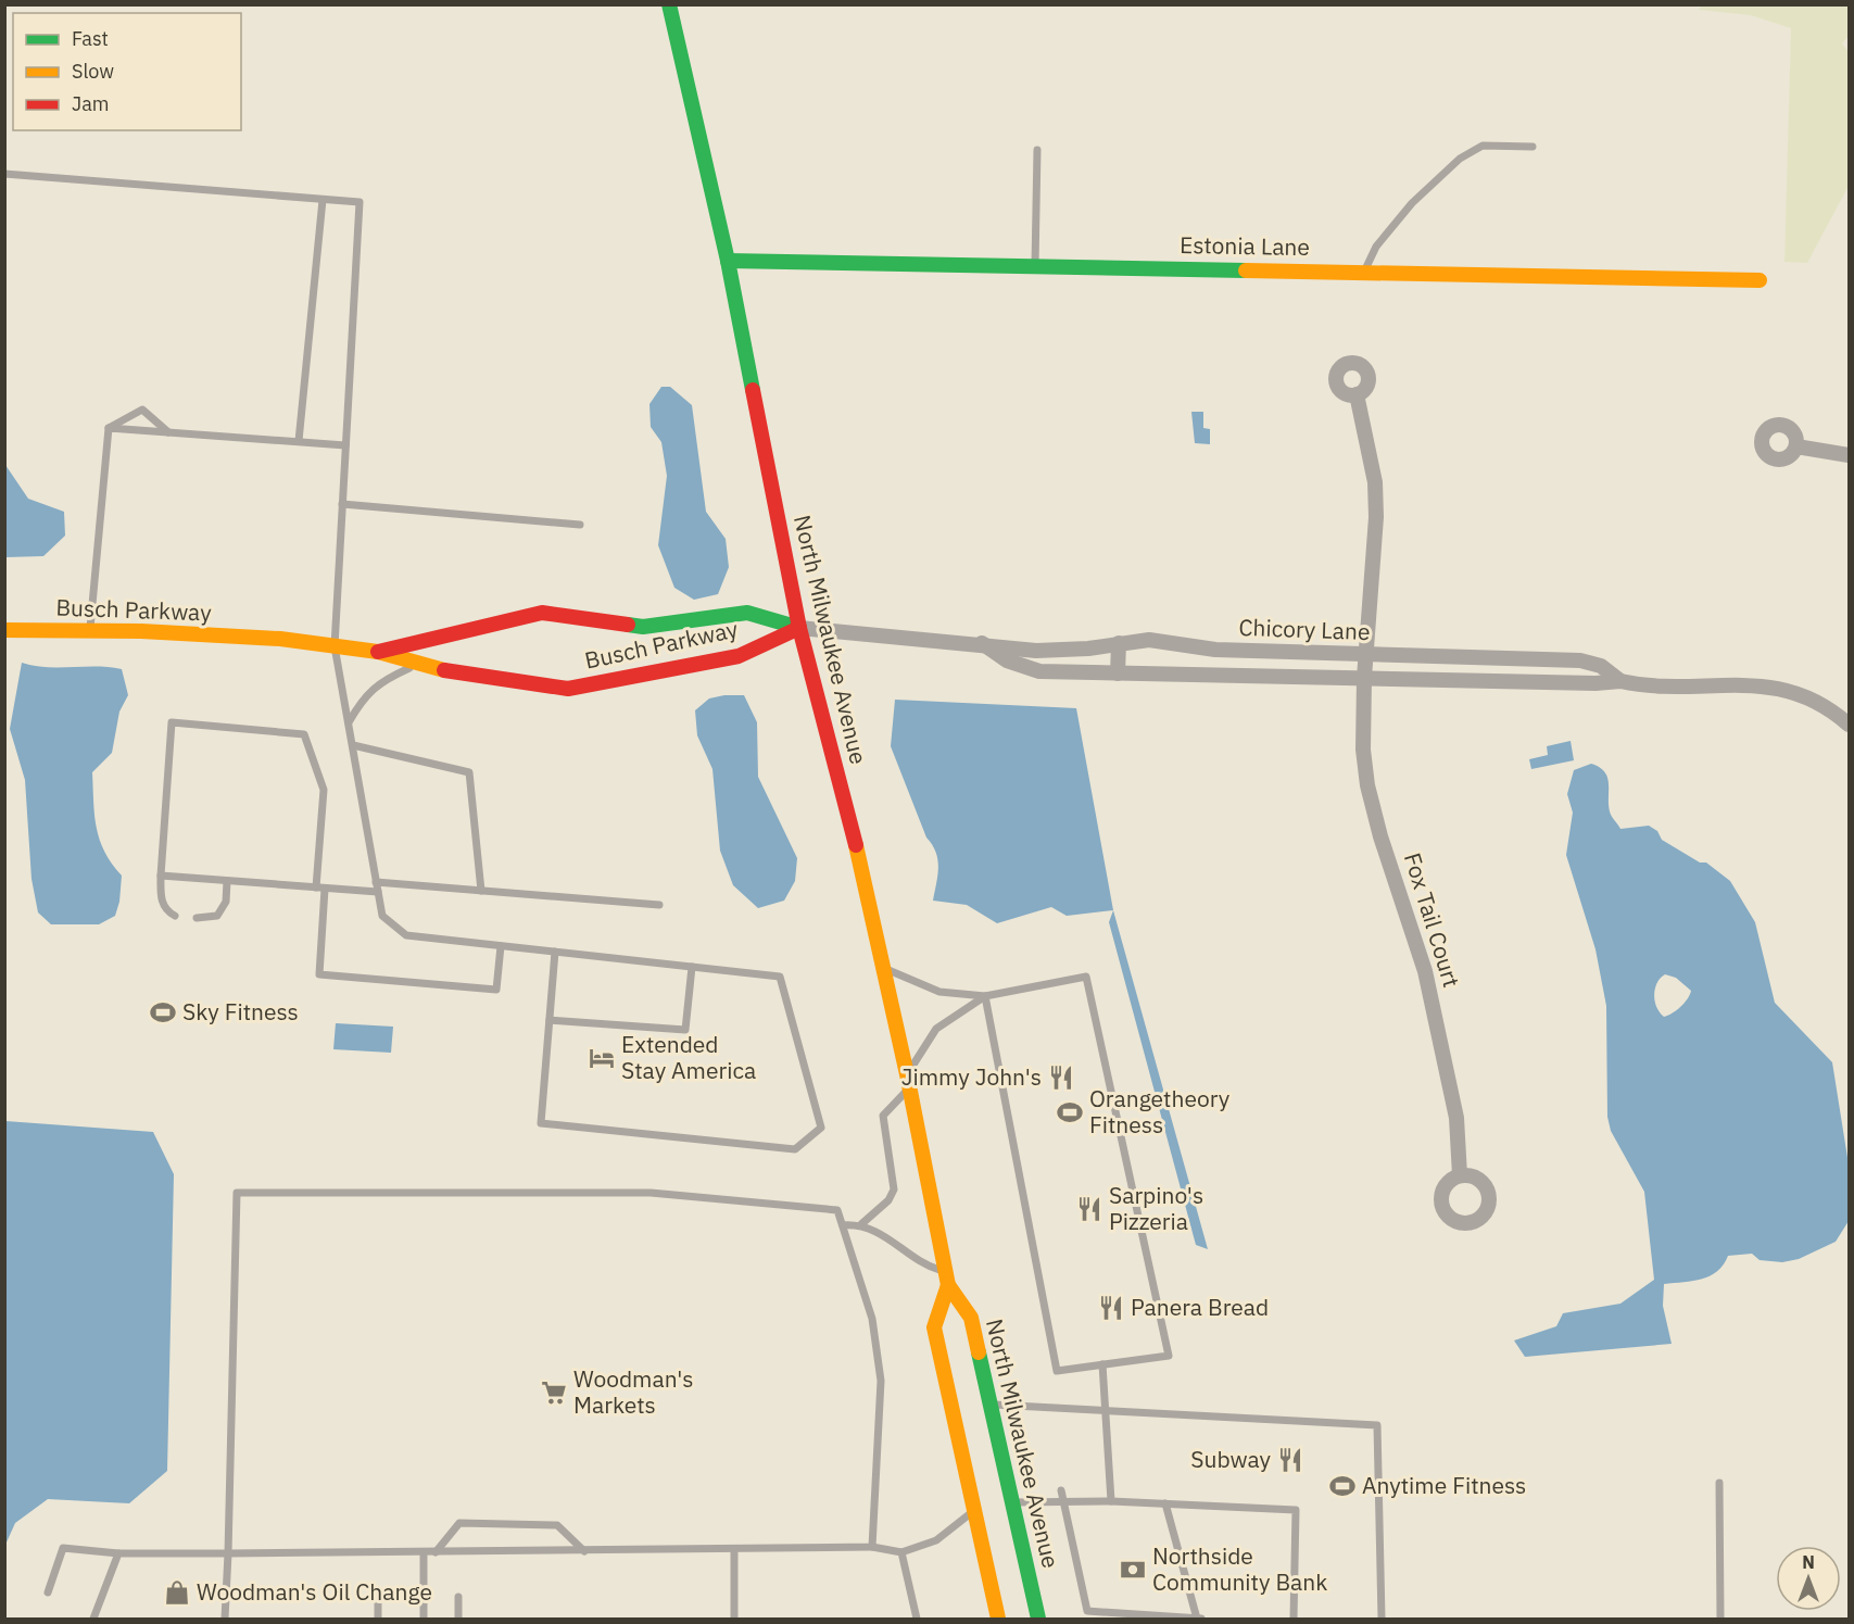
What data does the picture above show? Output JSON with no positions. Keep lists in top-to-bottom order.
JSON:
{
  "streets": {
    "street": [
      "Estonia Lane",
      "Busch Parkway",
      "Chicory Lane",
      "North Milwaukee Avenue",
      "Fox Tail Court"
    ]
  },
  "crossings": [
    ["Estonia Lane", "North Milwaukee Avenue"],
    ["Busch Parkway", "Chicory Lane"],
    ["Busch Parkway", "North Milwaukee Avenue"],
    ["Chicory Lane", "North Milwaukee Avenue"],
    ["Chicory Lane", "Fox Tail Court"]
  ],
  "places": {
    "sports": ["Sky Fitness", "Orangetheory Fitness", "Anytime Fitness"],
    "hotel": ["Extended Stay America"],
    "restaurant": [
      "Jimmy John's",
      "Sarpino's Pizzeria",
      "Panera Bread",
      "Subway"
    ],
    "supermarket": ["Woodman's Markets"],
    "bank": ["Northside Community Bank"],
    "shop": ["Woodman's Oil Change"]
  },
  "legend": ["Fast", "Slow", "Jam"],
  "north": "top"
}
